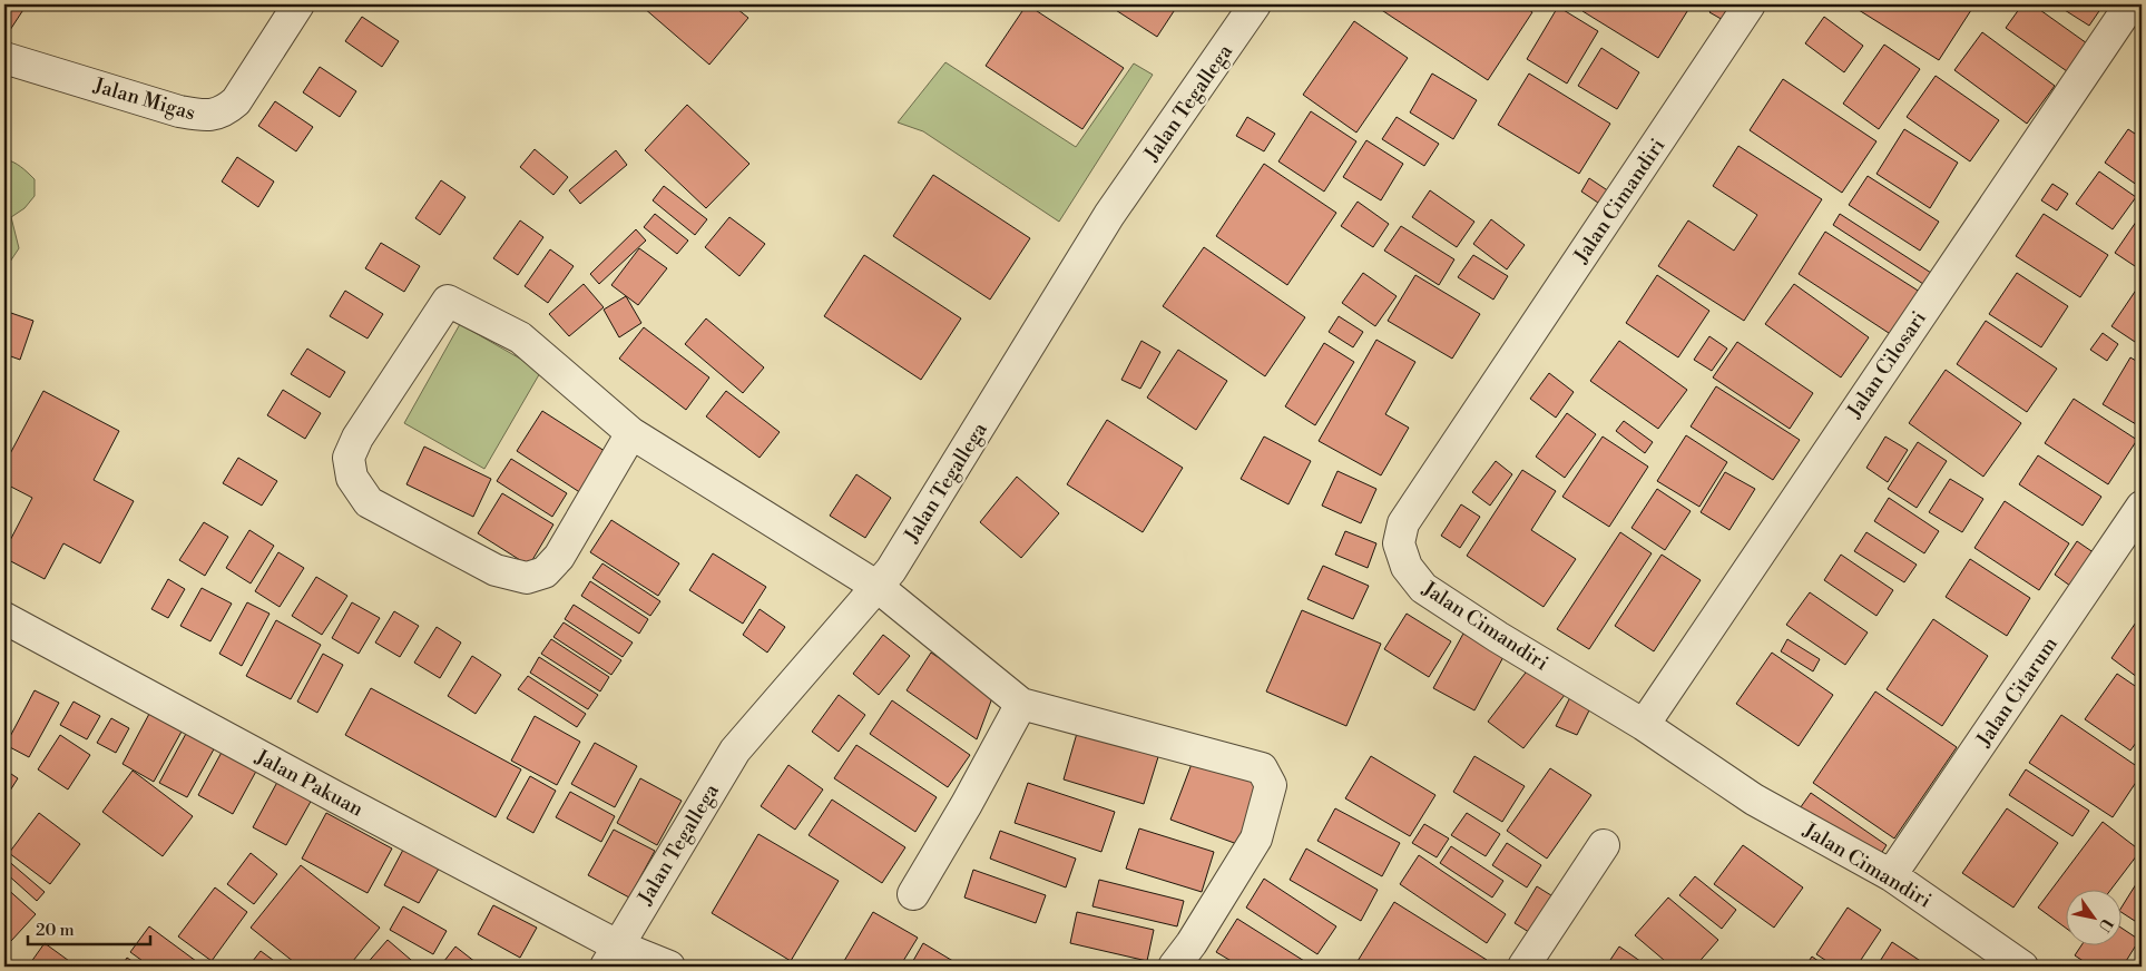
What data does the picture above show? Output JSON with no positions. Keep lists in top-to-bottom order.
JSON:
{
  "streets": {
    "street": [
      "Jalan Migas",
      "Jalan Tegallega",
      "Jalan Cimandiri",
      "Jalan Cilosari",
      "Jalan Citarum",
      "Jalan Pakuan"
    ]
  },
  "crossings": [
    ["Jalan Tegallega", "Jalan Pakuan"],
    ["Jalan Cimandiri", "Jalan Cilosari"],
    ["Jalan Cimandiri", "Jalan Citarum"]
  ],
  "scale_bar": "20 m",
  "north": "bottom right"
}
